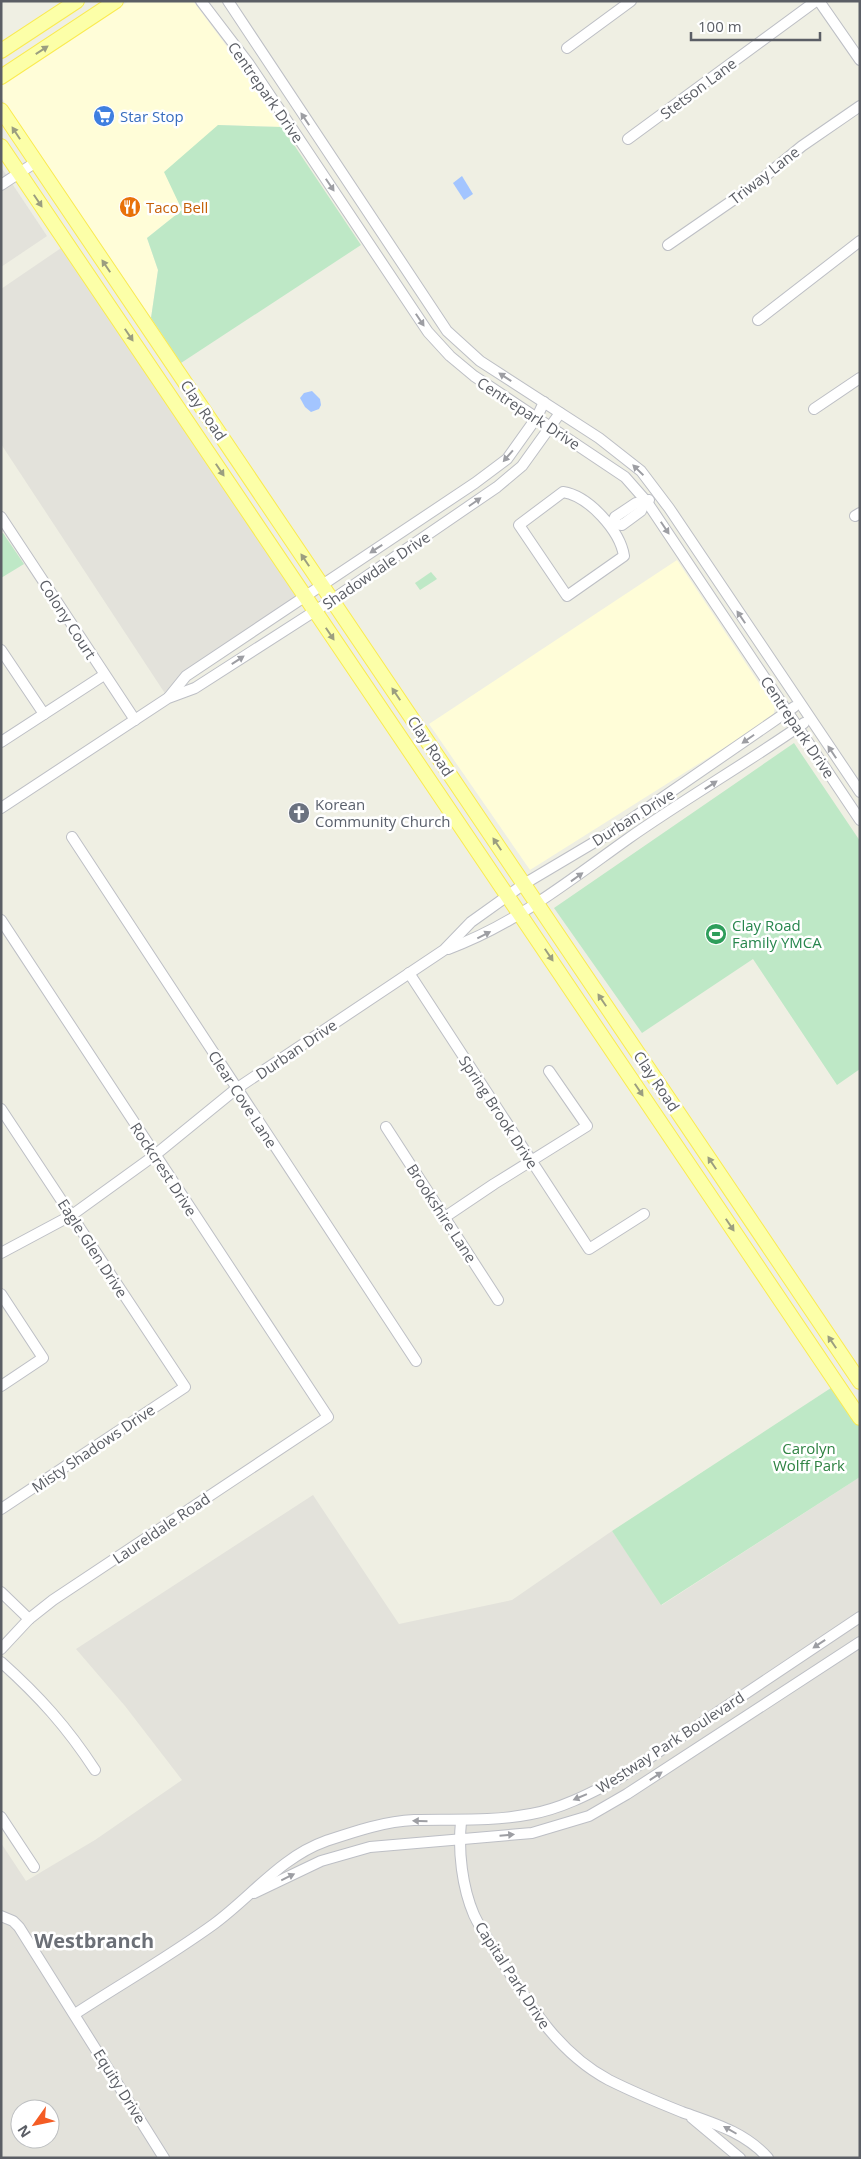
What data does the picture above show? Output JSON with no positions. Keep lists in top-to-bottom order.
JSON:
{
  "streets": {
    "main road": ["Clay Road"],
    "street": [
      "Stetson Lane",
      "Centrepark Drive",
      "Triway Lane",
      "Shadowdale Drive",
      "Colony Court",
      "Durban Drive",
      "Clear Cove Lane",
      "Spring Brook Drive",
      "Rockcrest Drive",
      "Brookshire Lane",
      "Eagle Glen Drive",
      "Misty Shadows Drive",
      "Laureldale Road",
      "Westway Park Boulevard",
      "Capital Park Drive",
      "Equity Drive"
    ]
  },
  "crossings": [
    ["Centrepark Drive", "Shadowdale Drive"],
    ["Centrepark Drive", "Durban Drive"],
    ["Clay Road", "Shadowdale Drive"],
    ["Clay Road", "Durban Drive"],
    ["Shadowdale Drive", "Colony Court"],
    ["Durban Drive", "Clear Cove Lane"],
    ["Durban Drive", "Spring Brook Drive"],
    ["Durban Drive", "Rockcrest Drive"],
    ["Durban Drive", "Eagle Glen Drive"],
    ["Rockcrest Drive", "Laureldale Road"],
    ["Eagle Glen Drive", "Misty Shadows Drive"],
    ["Westway Park Boulevard", "Capital Park Drive"],
    ["Westway Park Boulevard", "Equity Drive"]
  ],
  "districts": ["Westbranch"],
  "parks": ["Carolyn Wolff Park"],
  "places": {
    "supermarket": ["Star Stop"],
    "restaurant": ["Taco Bell"],
    "church": ["Korean Community Church"],
    "sports": ["Clay Road Family YMCA"]
  },
  "scale_bar": "100 m",
  "north": "bottom left"
}
